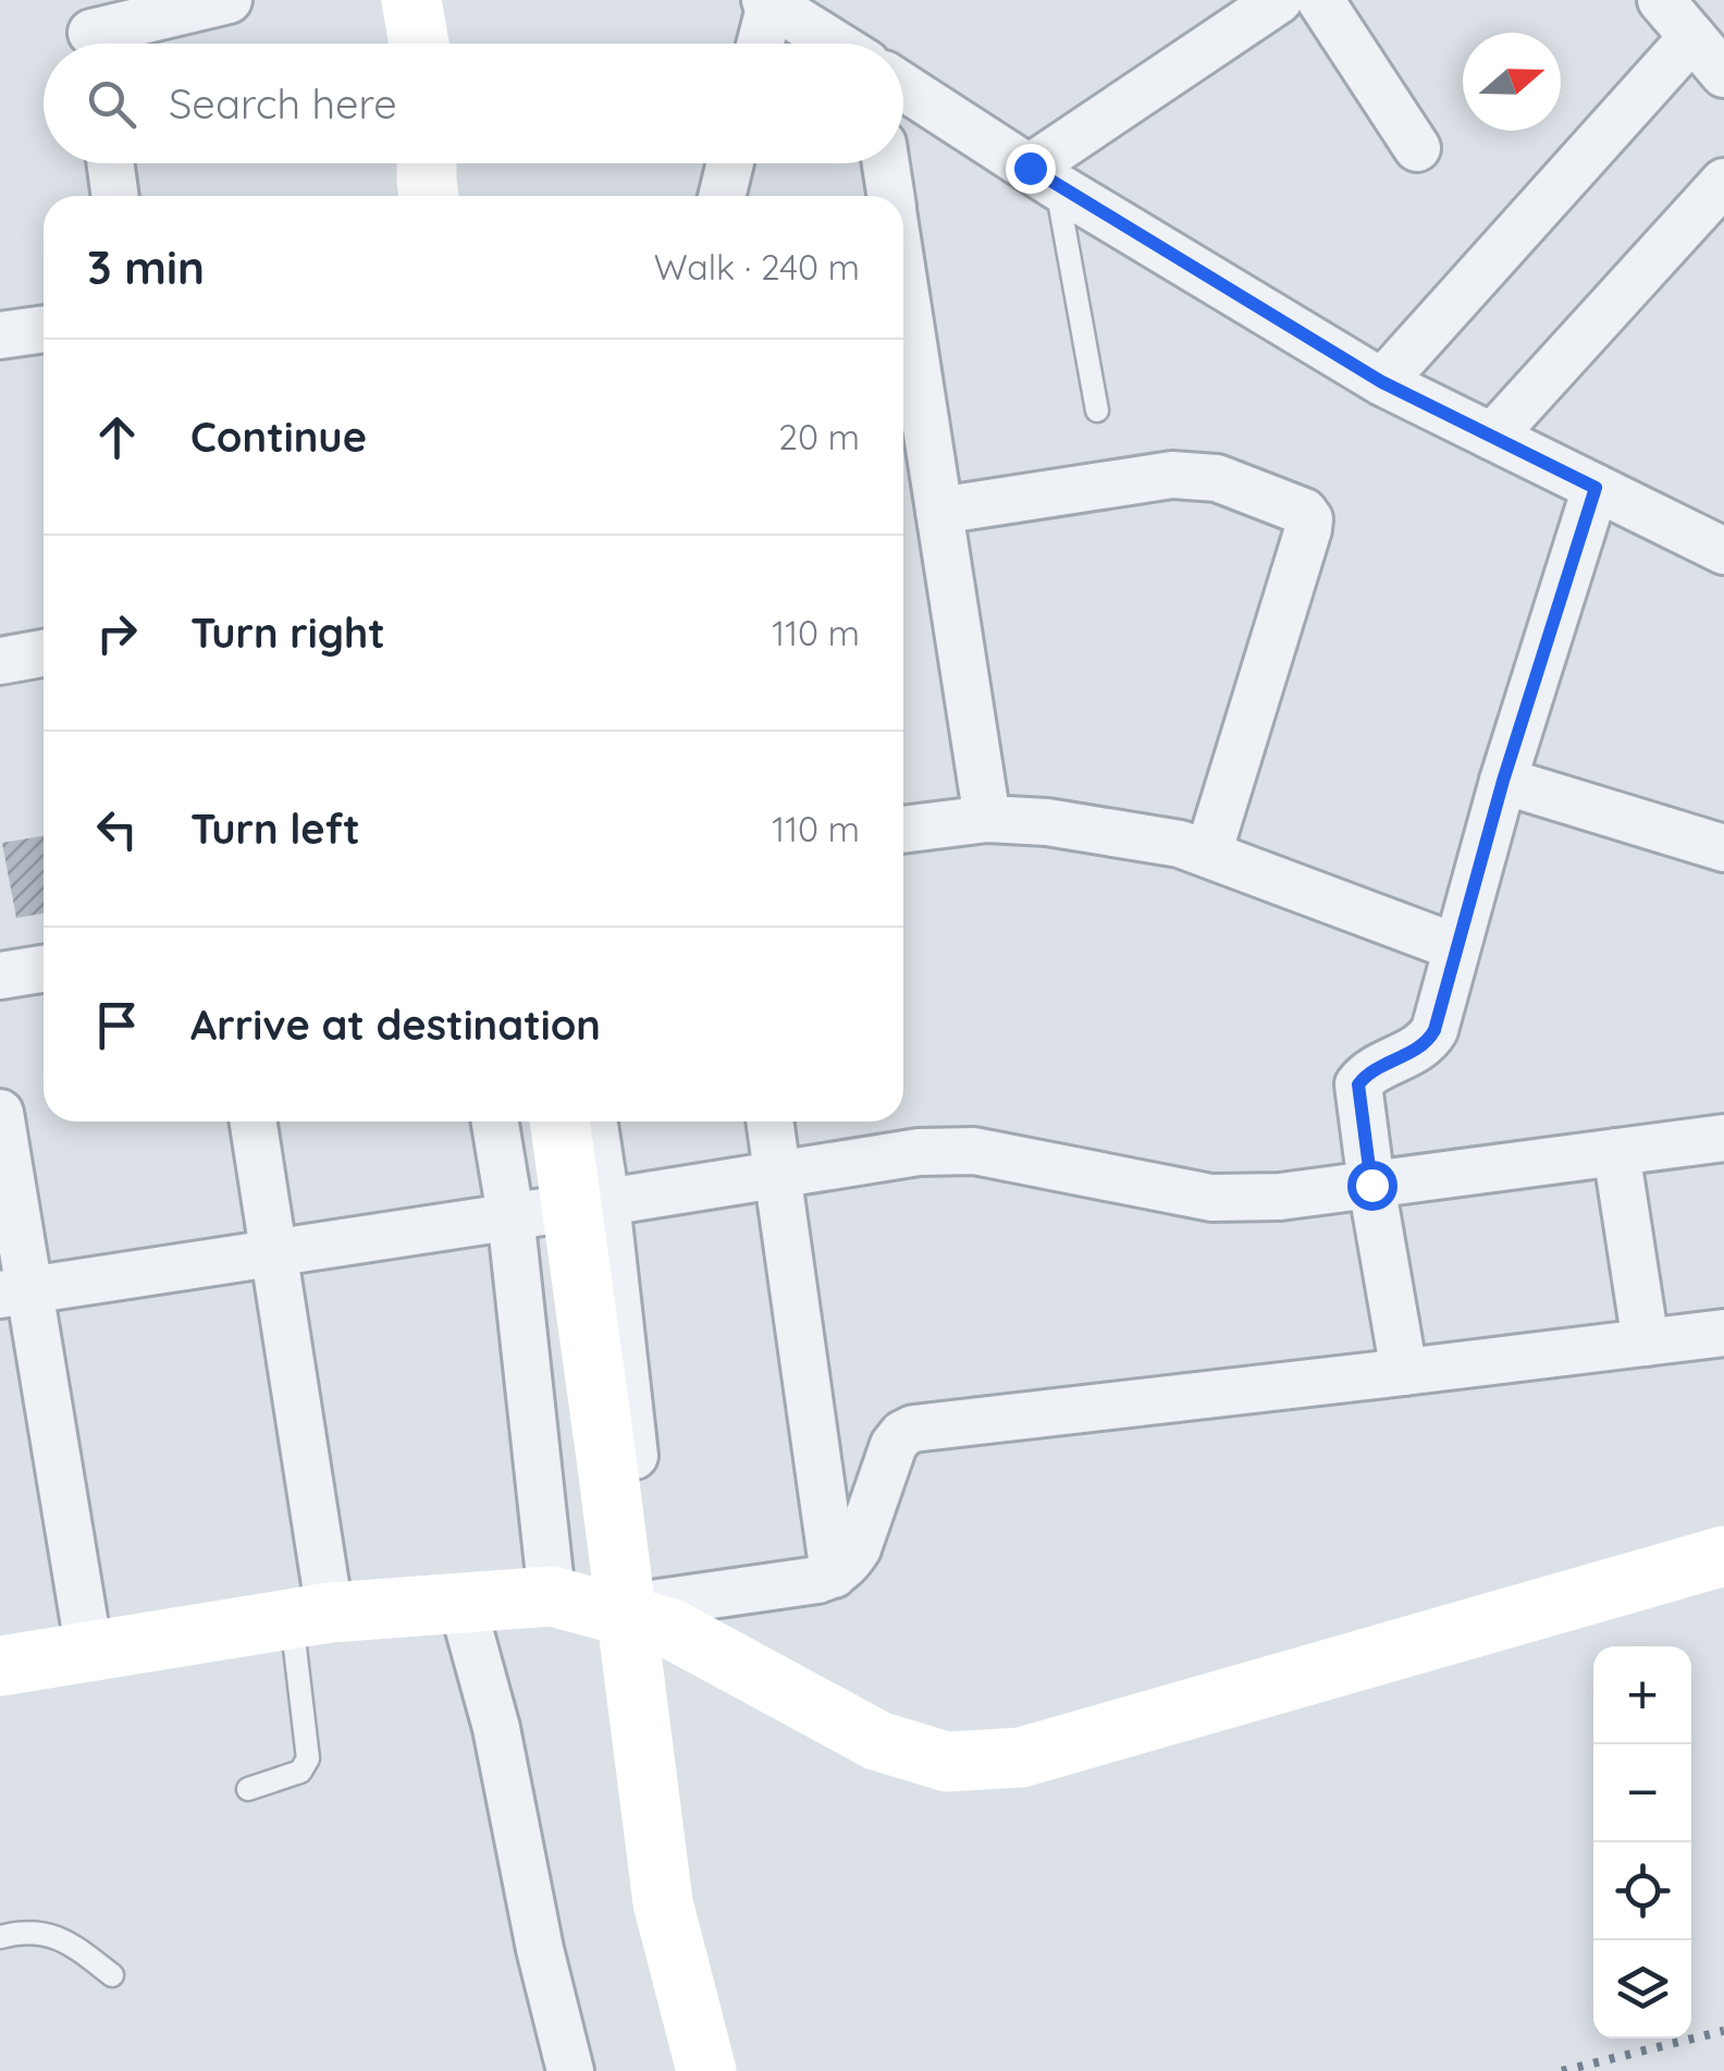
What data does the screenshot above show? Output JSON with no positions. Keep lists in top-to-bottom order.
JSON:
{
  "north": "right",
  "page": {
    "search": "Search here",
    "heading": ["3 min", "Walk · 240 m"],
    "list": [
      ["Continue", "20 m"],
      ["Turn right", "110 m"],
      ["Turn left", "110 m"],
      "Arrive at destination"
    ],
    "map_buttons": ["+", "−"]
  }
}
